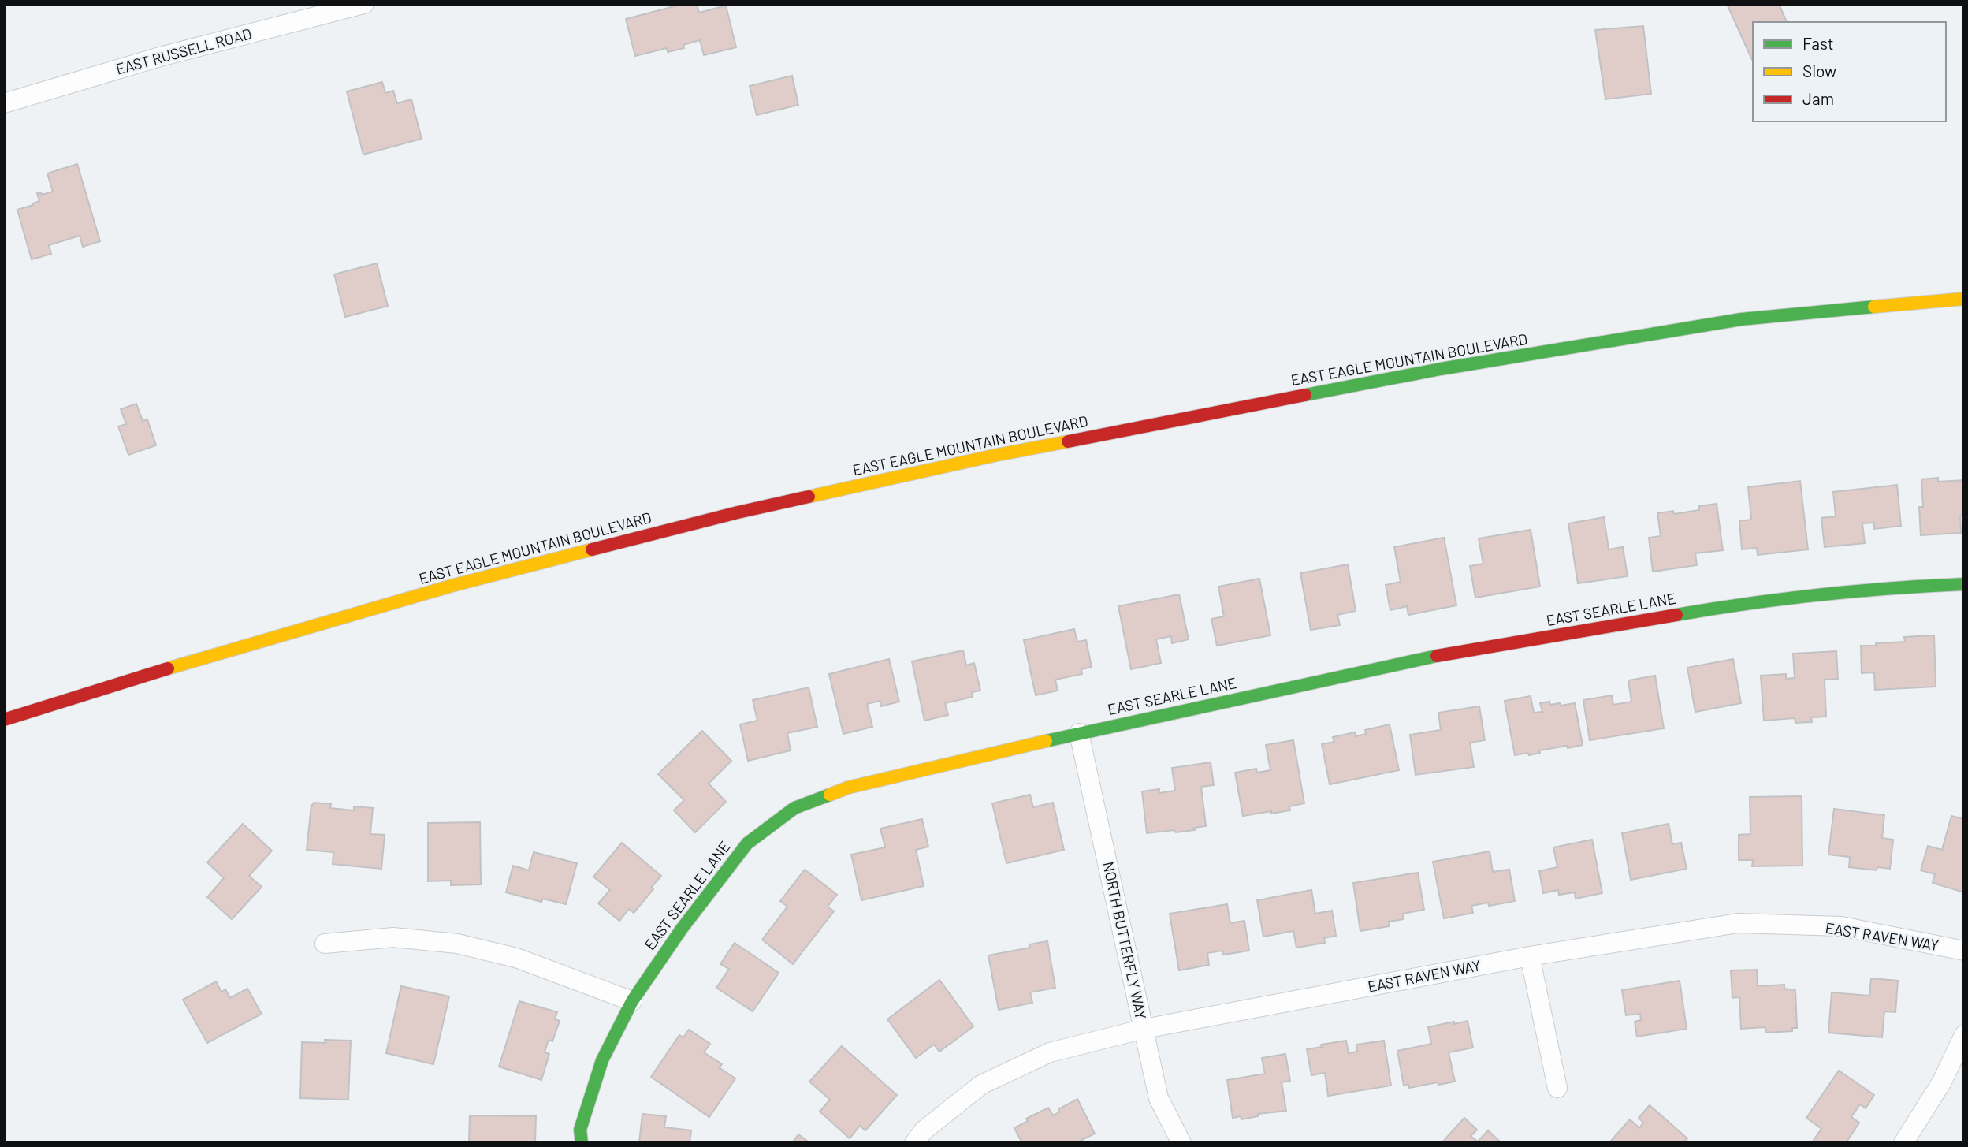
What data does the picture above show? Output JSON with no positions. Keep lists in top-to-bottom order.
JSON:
{
  "streets": {
    "main road": ["EAST EAGLE MOUNTAIN BOULEVARD", "EAST SEARLE LANE"],
    "street": ["EAST RUSSELL ROAD", "EAST RAVEN WAY", "NORTH BUTTERFLY WAY"]
  },
  "crossings": [
    ["EAST SEARLE LANE", "NORTH BUTTERFLY WAY"],
    ["EAST RAVEN WAY", "NORTH BUTTERFLY WAY"]
  ],
  "legend": ["Fast", "Slow", "Jam"]
}
